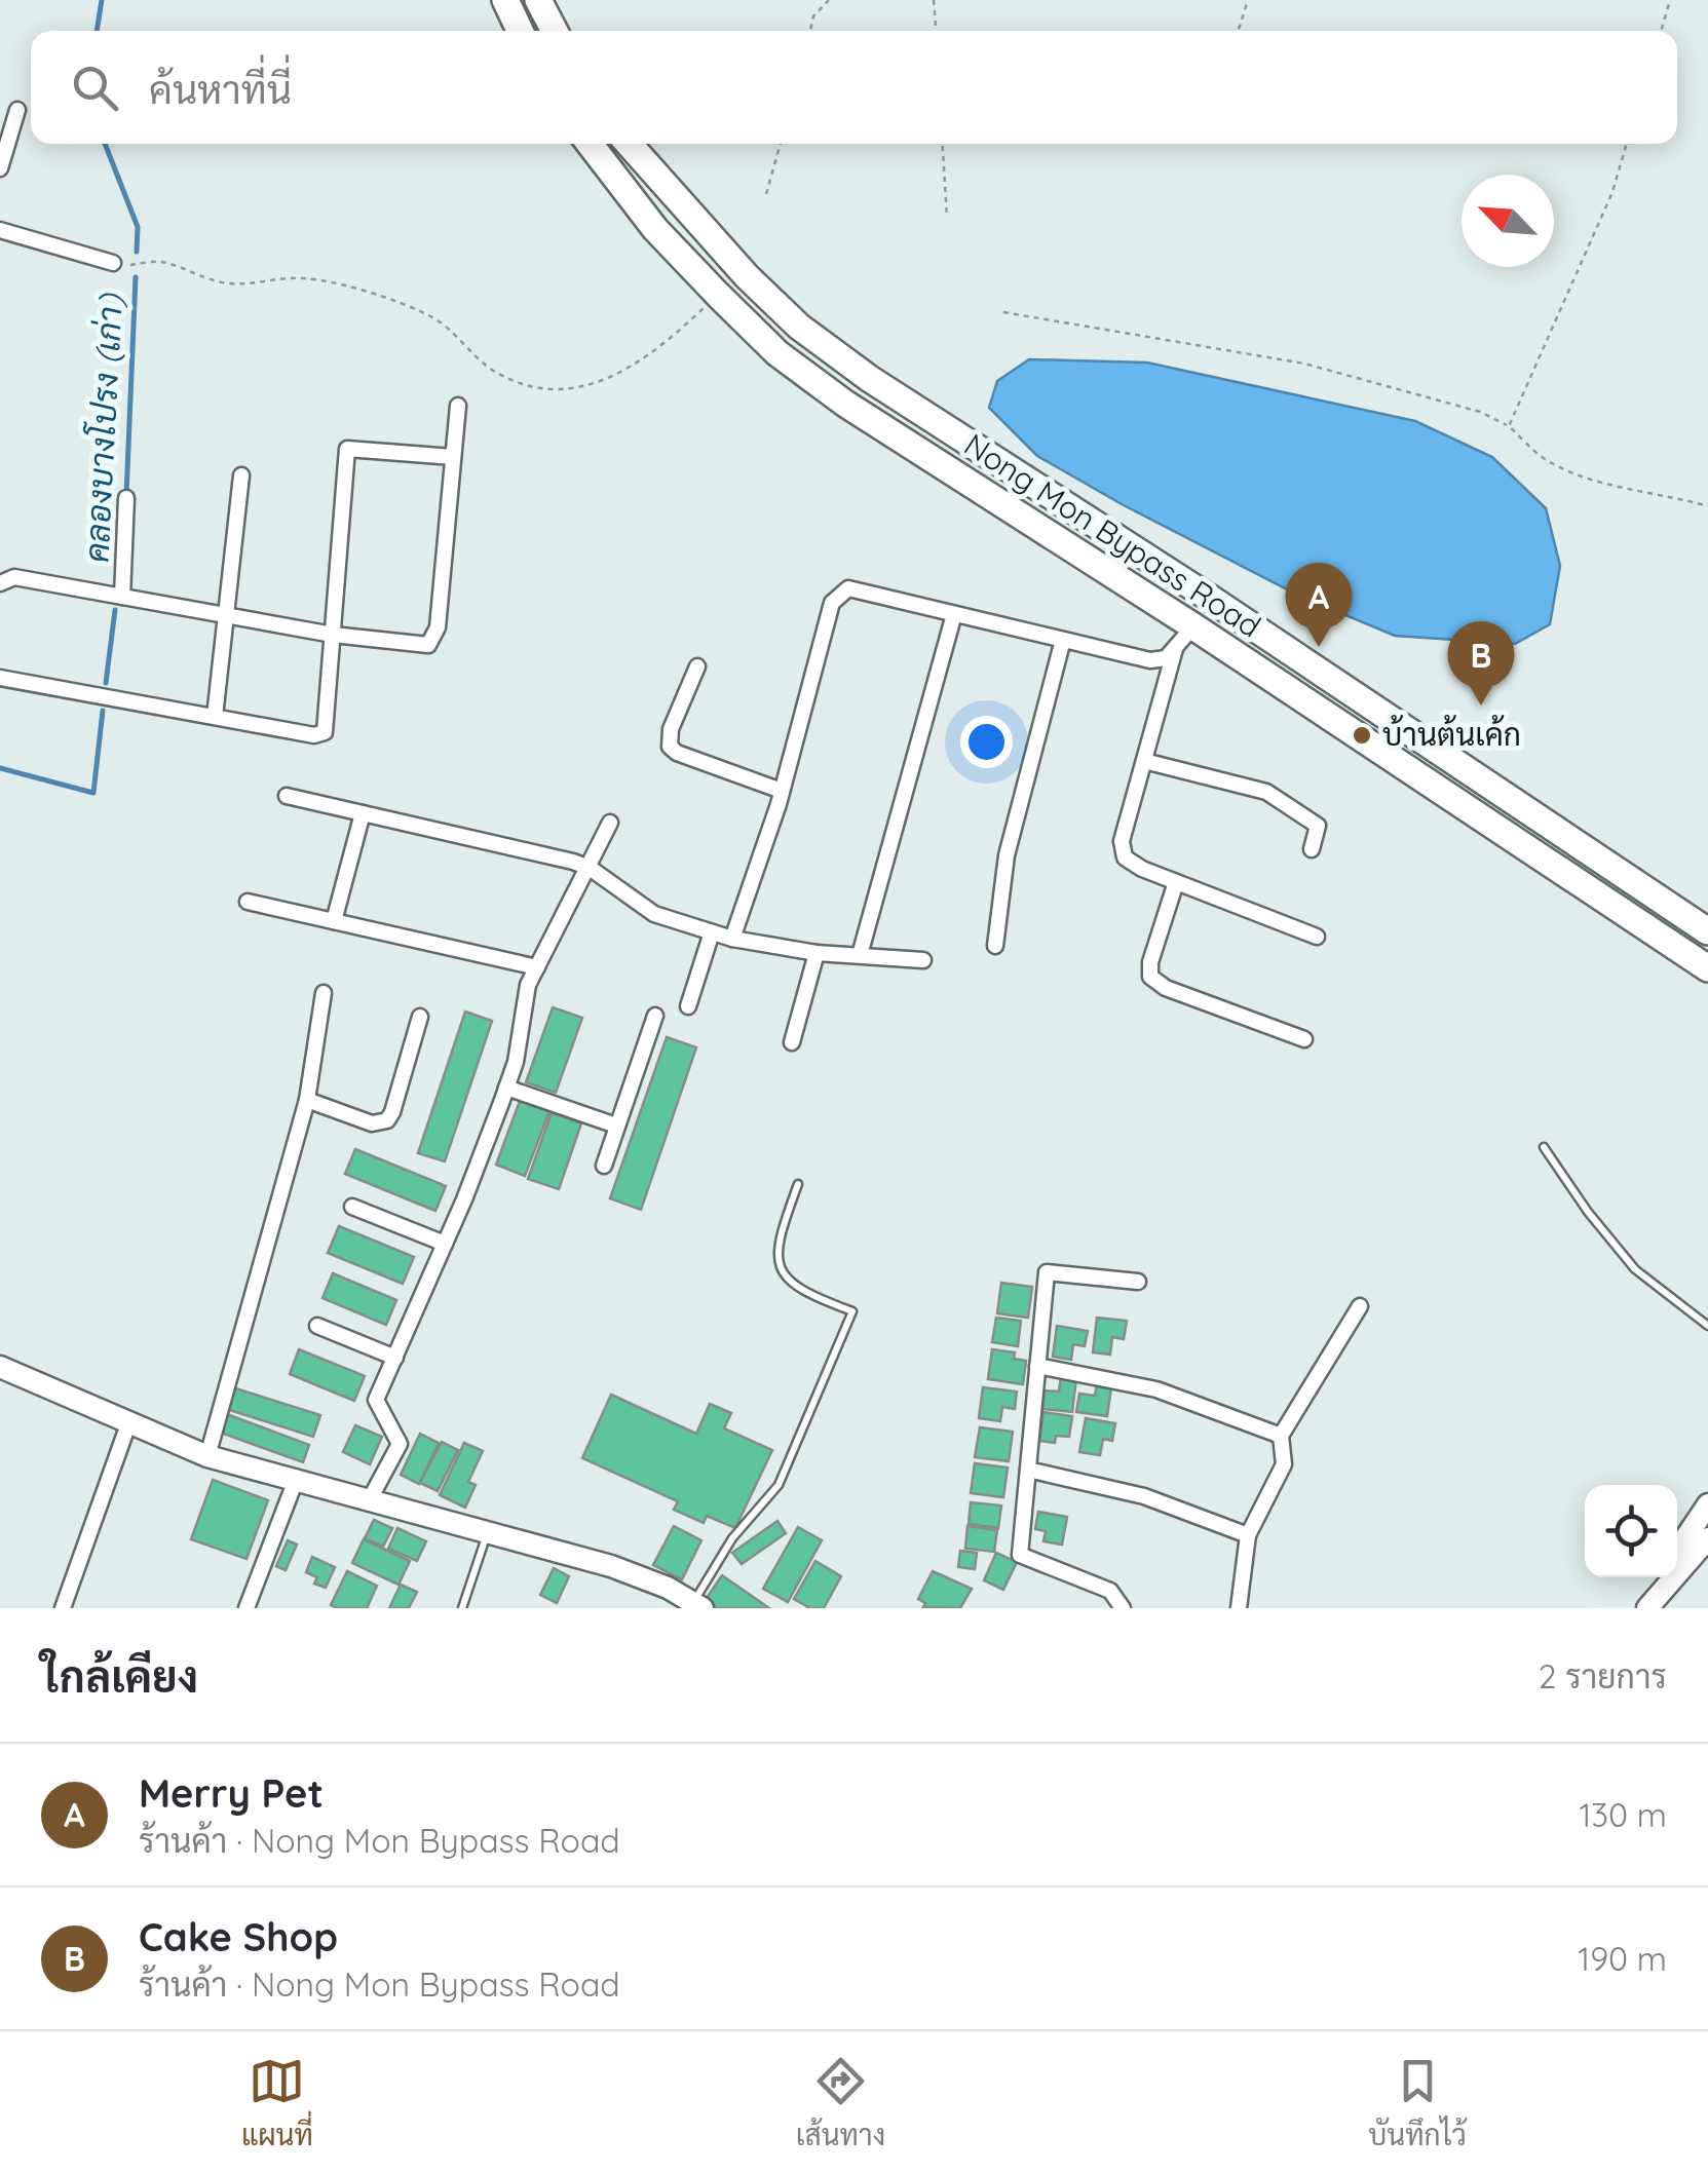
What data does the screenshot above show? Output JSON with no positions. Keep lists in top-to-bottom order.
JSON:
{
  "streets": {
    "highway": ["Nong Mon Bypass Road"]
  },
  "water": ["คลองบางโปรง (เก่า)"],
  "places": ["บ้านต้นเค้ก"],
  "north": "top left",
  "page": {
    "search": "ค้นหาที่นี่",
    "pins": ["A", "B"],
    "heading": ["ใกล้เคียง", "2 รายการ"],
    "list": [
      {
        "mark": "A",
        "name": "Merry Pet",
        "note": "ร้านค้า · Nong Mon Bypass Road",
        "value": "130 m"
      },
      {
        "mark": "B",
        "name": "Cake Shop",
        "note": "ร้านค้า · Nong Mon Bypass Road",
        "value": "190 m"
      }
    ],
    "nav": ["แผนที่", "เส้นทาง", "บันทึกไว้"]
  }
}
